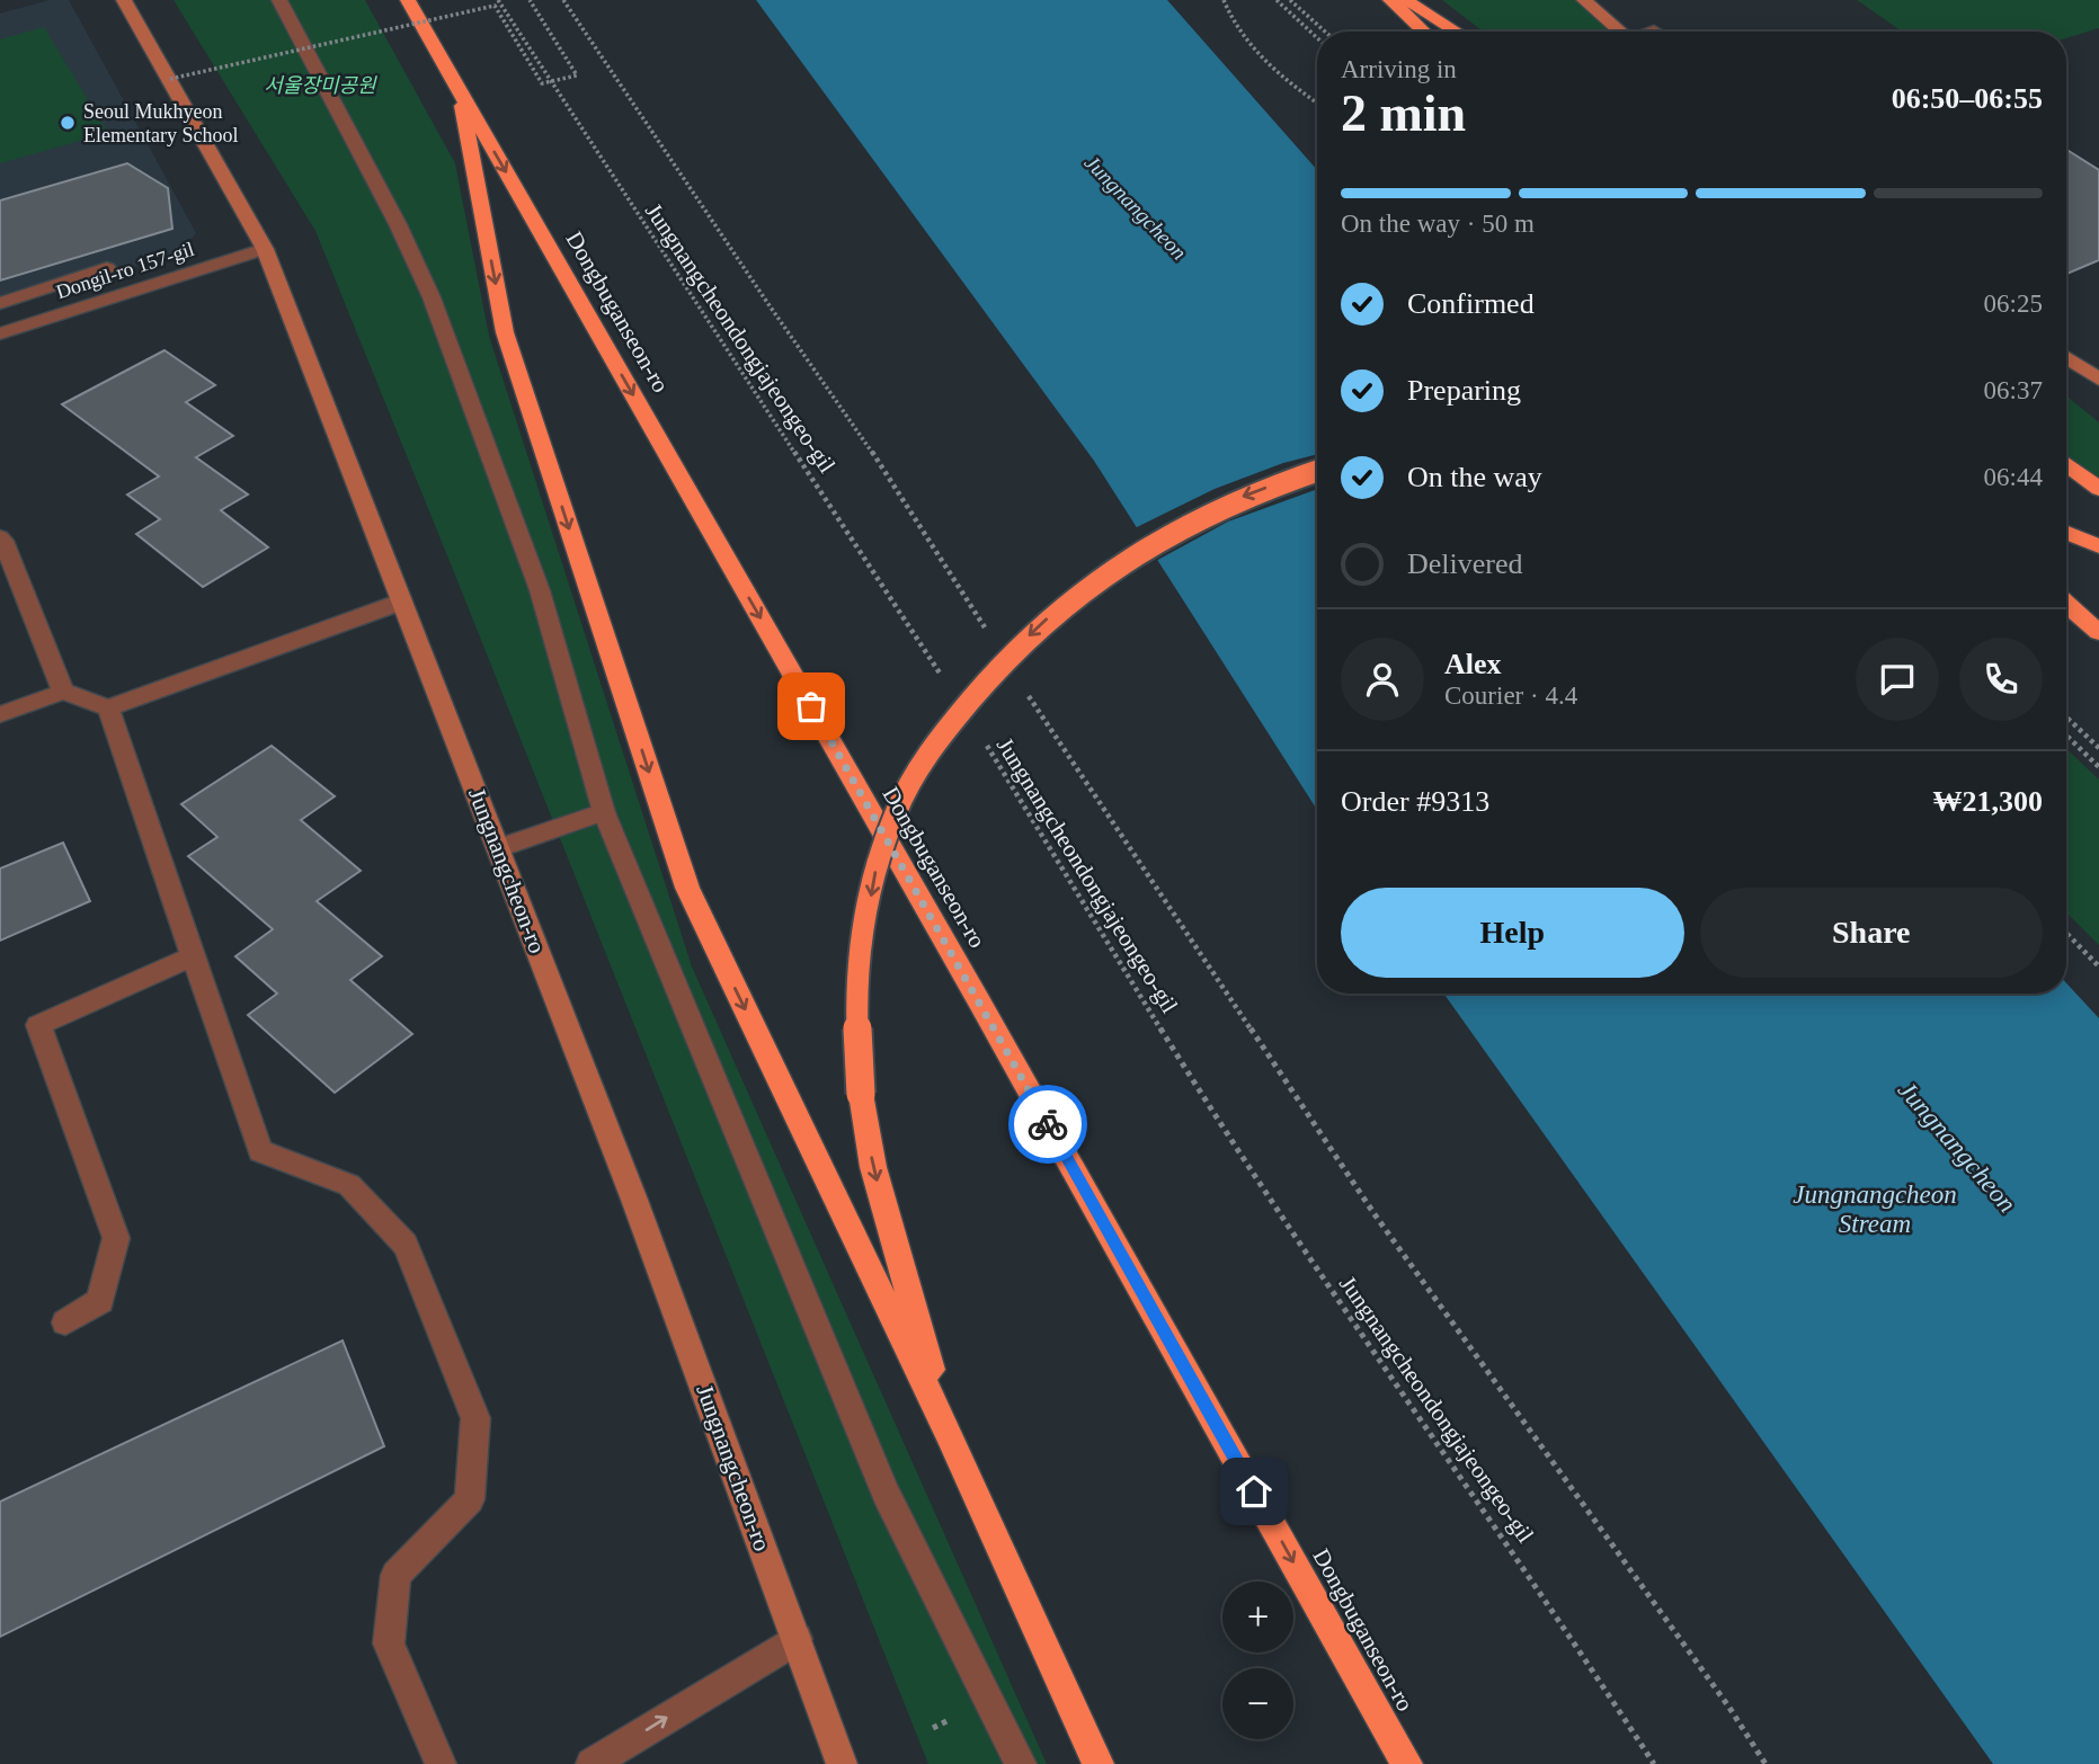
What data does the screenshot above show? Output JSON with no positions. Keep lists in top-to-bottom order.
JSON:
{
  "streets": {
    "highway": ["Dongbuganseon-ro"],
    "main road": ["Jungnangcheon-ro"],
    "street": ["Dongil-ro 157-gil"],
    "path": ["Jungnangcheondongjajeongeo-gil"]
  },
  "crossings": [
    ["Dongil-ro 157-gil", "Jungnangcheon-ro"]
  ],
  "water": ["Jungnangcheon", "Jungnangcheon Stream"],
  "parks": ["서울장미공원"],
  "places": ["Seoul Mukhyeon Elementary School"],
  "page": {
    "heading": ["2 min", "Arriving in", "06:50–06:55"],
    "panel": [
      "Alex",
      "Courier · 4.4",
      "Order #9313",
      "₩21,300"
    ],
    "bar": "On the way · 50 m",
    "list": [
      ["Confirmed", "06:25"],
      ["Preparing", "06:37"],
      ["On the way", "06:44"],
      "Delivered"
    ],
    "buttons": ["Help", "Share"],
    "map_buttons": ["+", "−"]
  }
}
